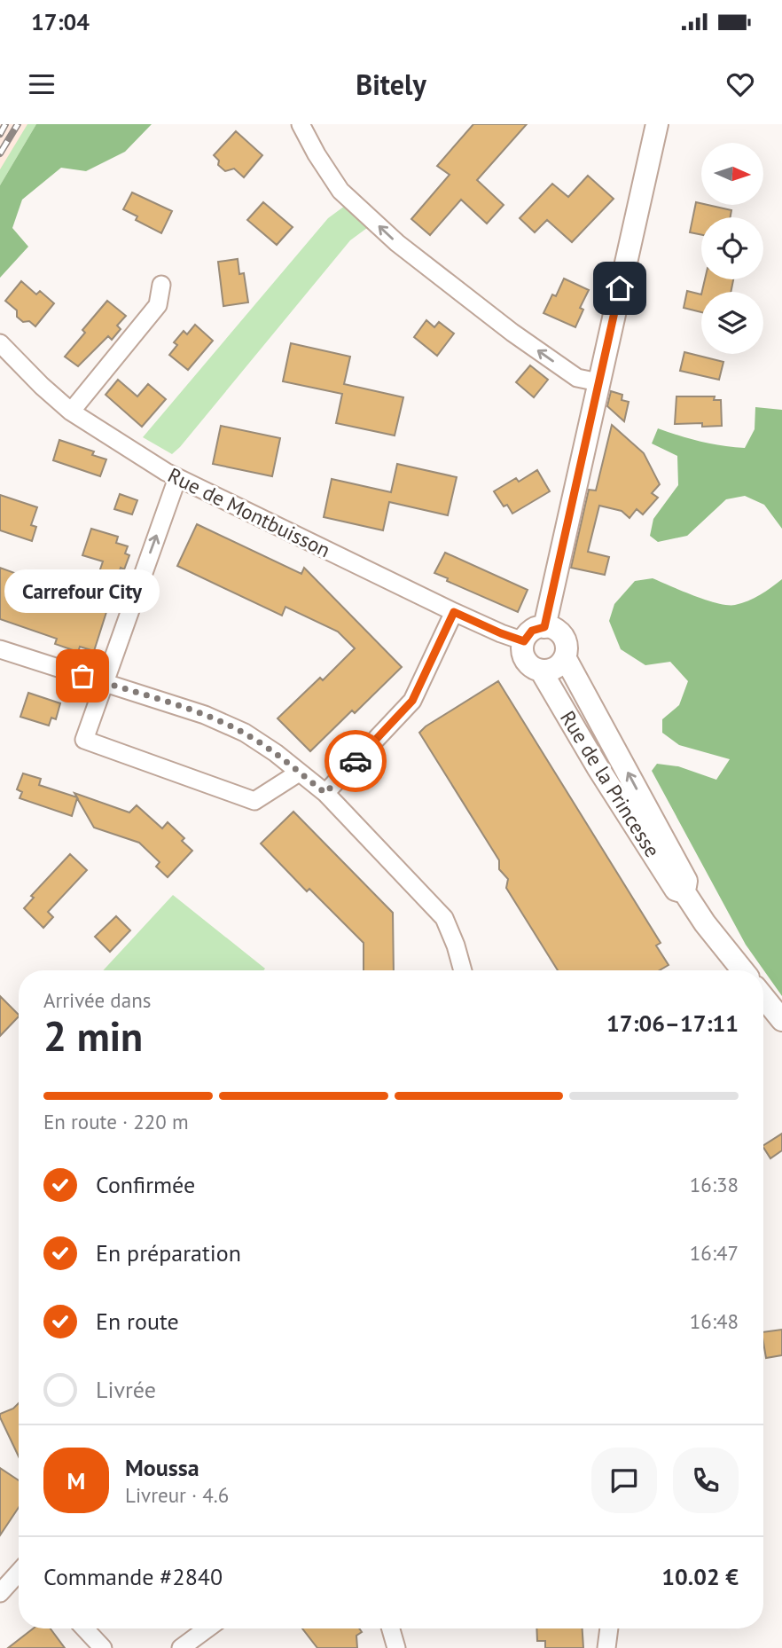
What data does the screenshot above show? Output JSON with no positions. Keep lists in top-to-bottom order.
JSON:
{
  "streets": {
    "street": ["Rue de Montbuisson", "Rue de la Princesse"]
  },
  "crossings": [
    ["Rue de Montbuisson", "Rue de la Princesse"]
  ],
  "places": ["Carrefour City"],
  "north": "right",
  "page": {
    "status": "17:04",
    "header": "Bitely",
    "bubble": "Carrefour City",
    "heading": ["2 min", "Arrivée dans", "17:06–17:11"],
    "panel": [
      "Moussa",
      "Livreur · 4.6",
      "Commande #2840",
      "10.02 €"
    ],
    "bar": "En route · 220 m",
    "list": [
      ["Confirmée", "16:38"],
      ["En préparation", "16:47"],
      ["En route", "16:48"],
      "Livrée"
    ],
    "round": "M"
  }
}
